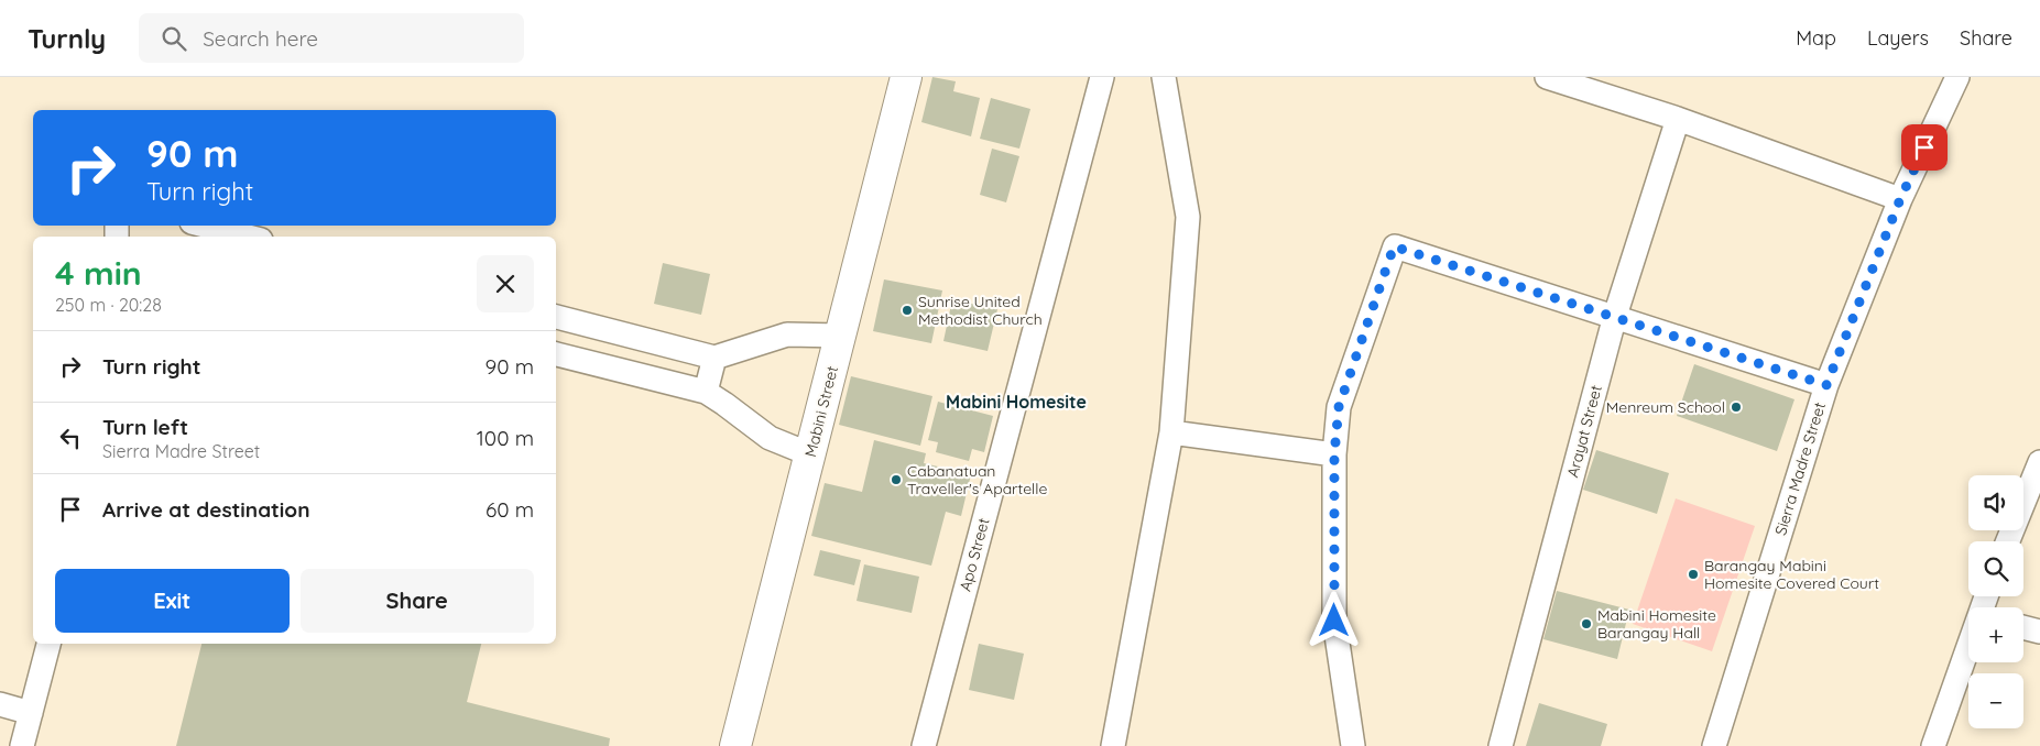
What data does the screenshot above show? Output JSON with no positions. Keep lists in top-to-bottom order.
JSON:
{
  "streets": {
    "main road": ["Mabini Street"],
    "street": ["Arayat Street", "Sierra Madre Street", "Apo Street"]
  },
  "districts": ["Mabini Homesite"],
  "places": [
    "Sunrise United Methodist Church",
    "Menreum School",
    "Cabanatuan Traveller's Apartelle",
    "Barangay Mabini Homesite Covered Court",
    "Mabini Homesite Barangay Hall"
  ],
  "page": {
    "header": "Turnly",
    "search": "Search here",
    "nav": ["Map", "Layers", "Share"],
    "turn": ["90 m", "Turn right"],
    "heading": ["4 min", "250 m · 20:28"],
    "list": [
      {
        "name": "Turn right",
        "value": "90 m"
      },
      {
        "name": "Turn left",
        "note": "Sierra Madre Street",
        "value": "100 m"
      },
      {
        "name": "Arrive at destination",
        "value": "60 m"
      }
    ],
    "map_buttons": ["+", "−"],
    "buttons": ["Exit", "Share"]
  }
}
